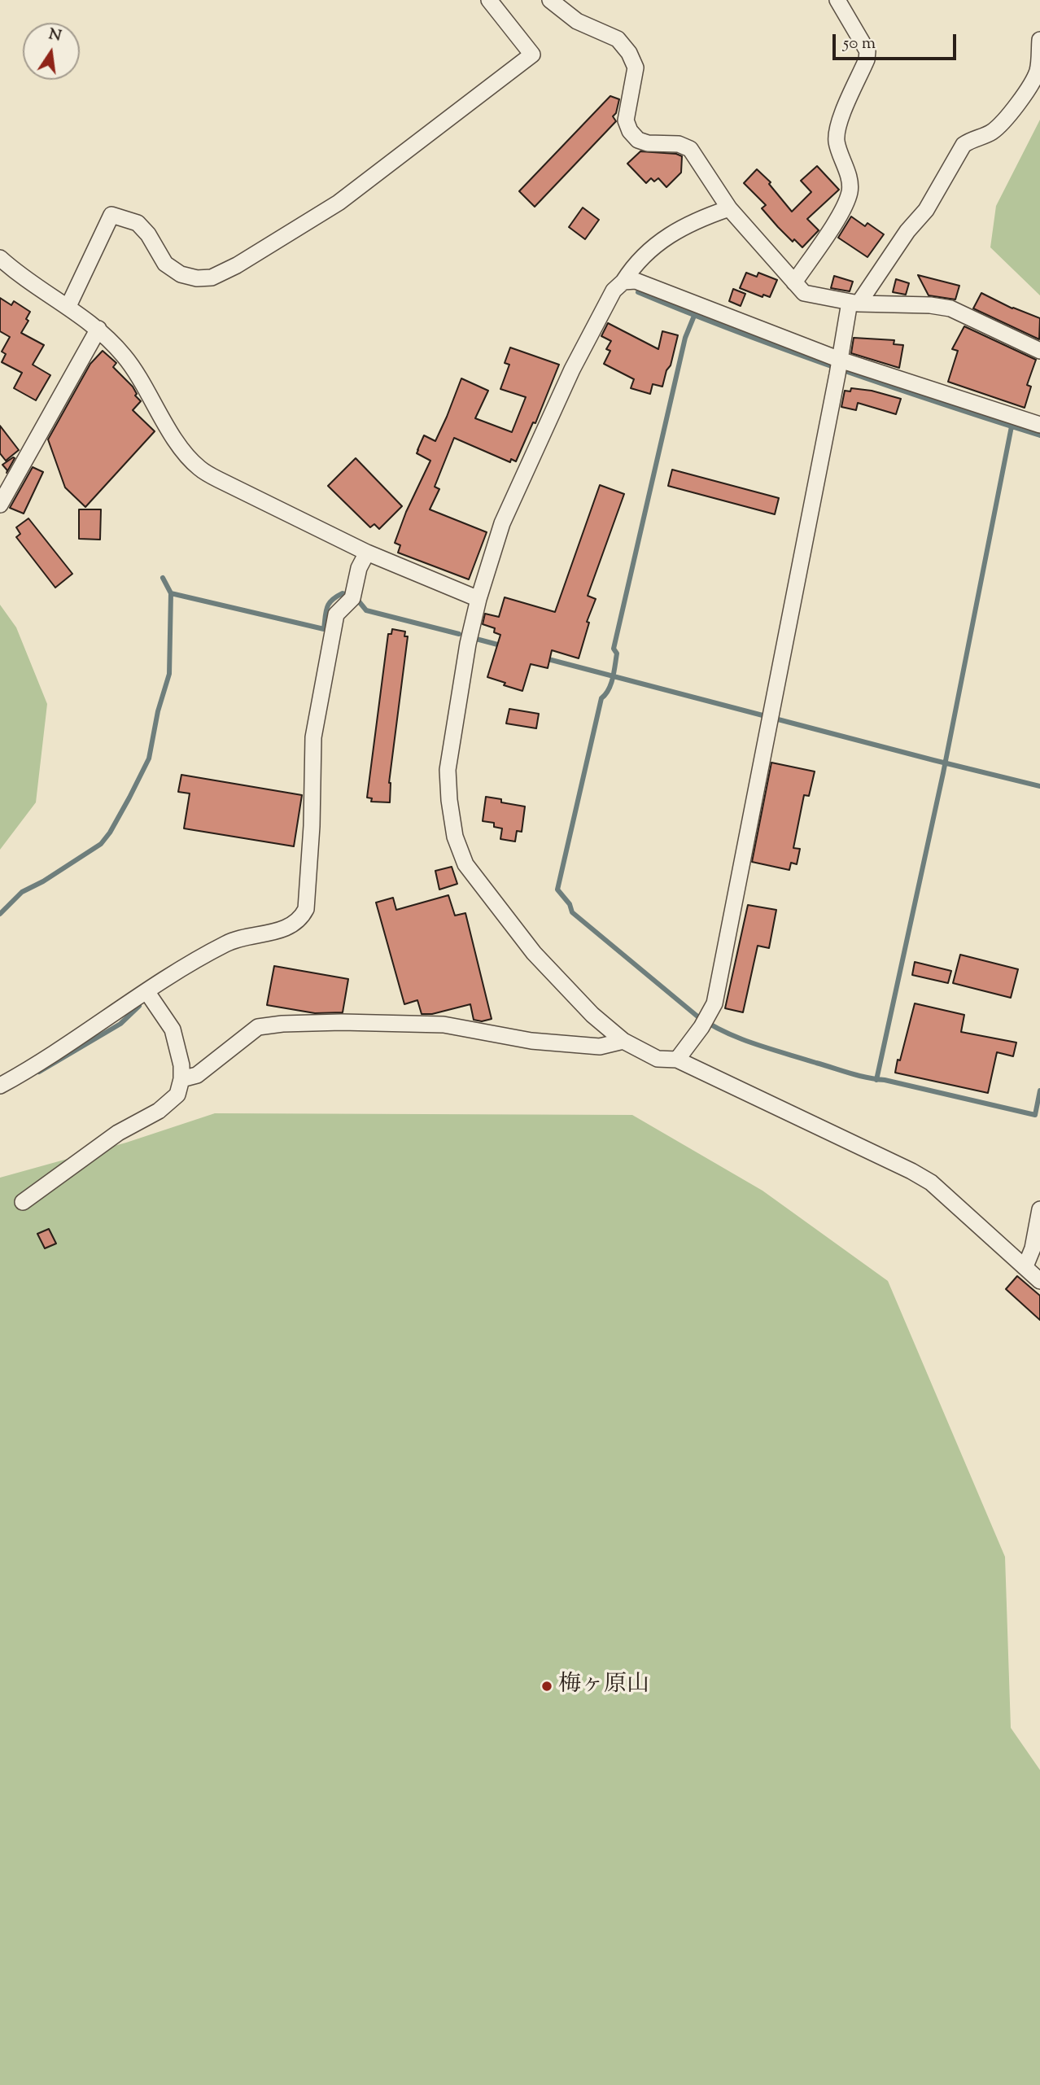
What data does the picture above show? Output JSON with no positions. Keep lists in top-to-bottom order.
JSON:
{
  "places": ["梅ヶ原山"],
  "scale_bar": "50 m",
  "north": "top"
}
